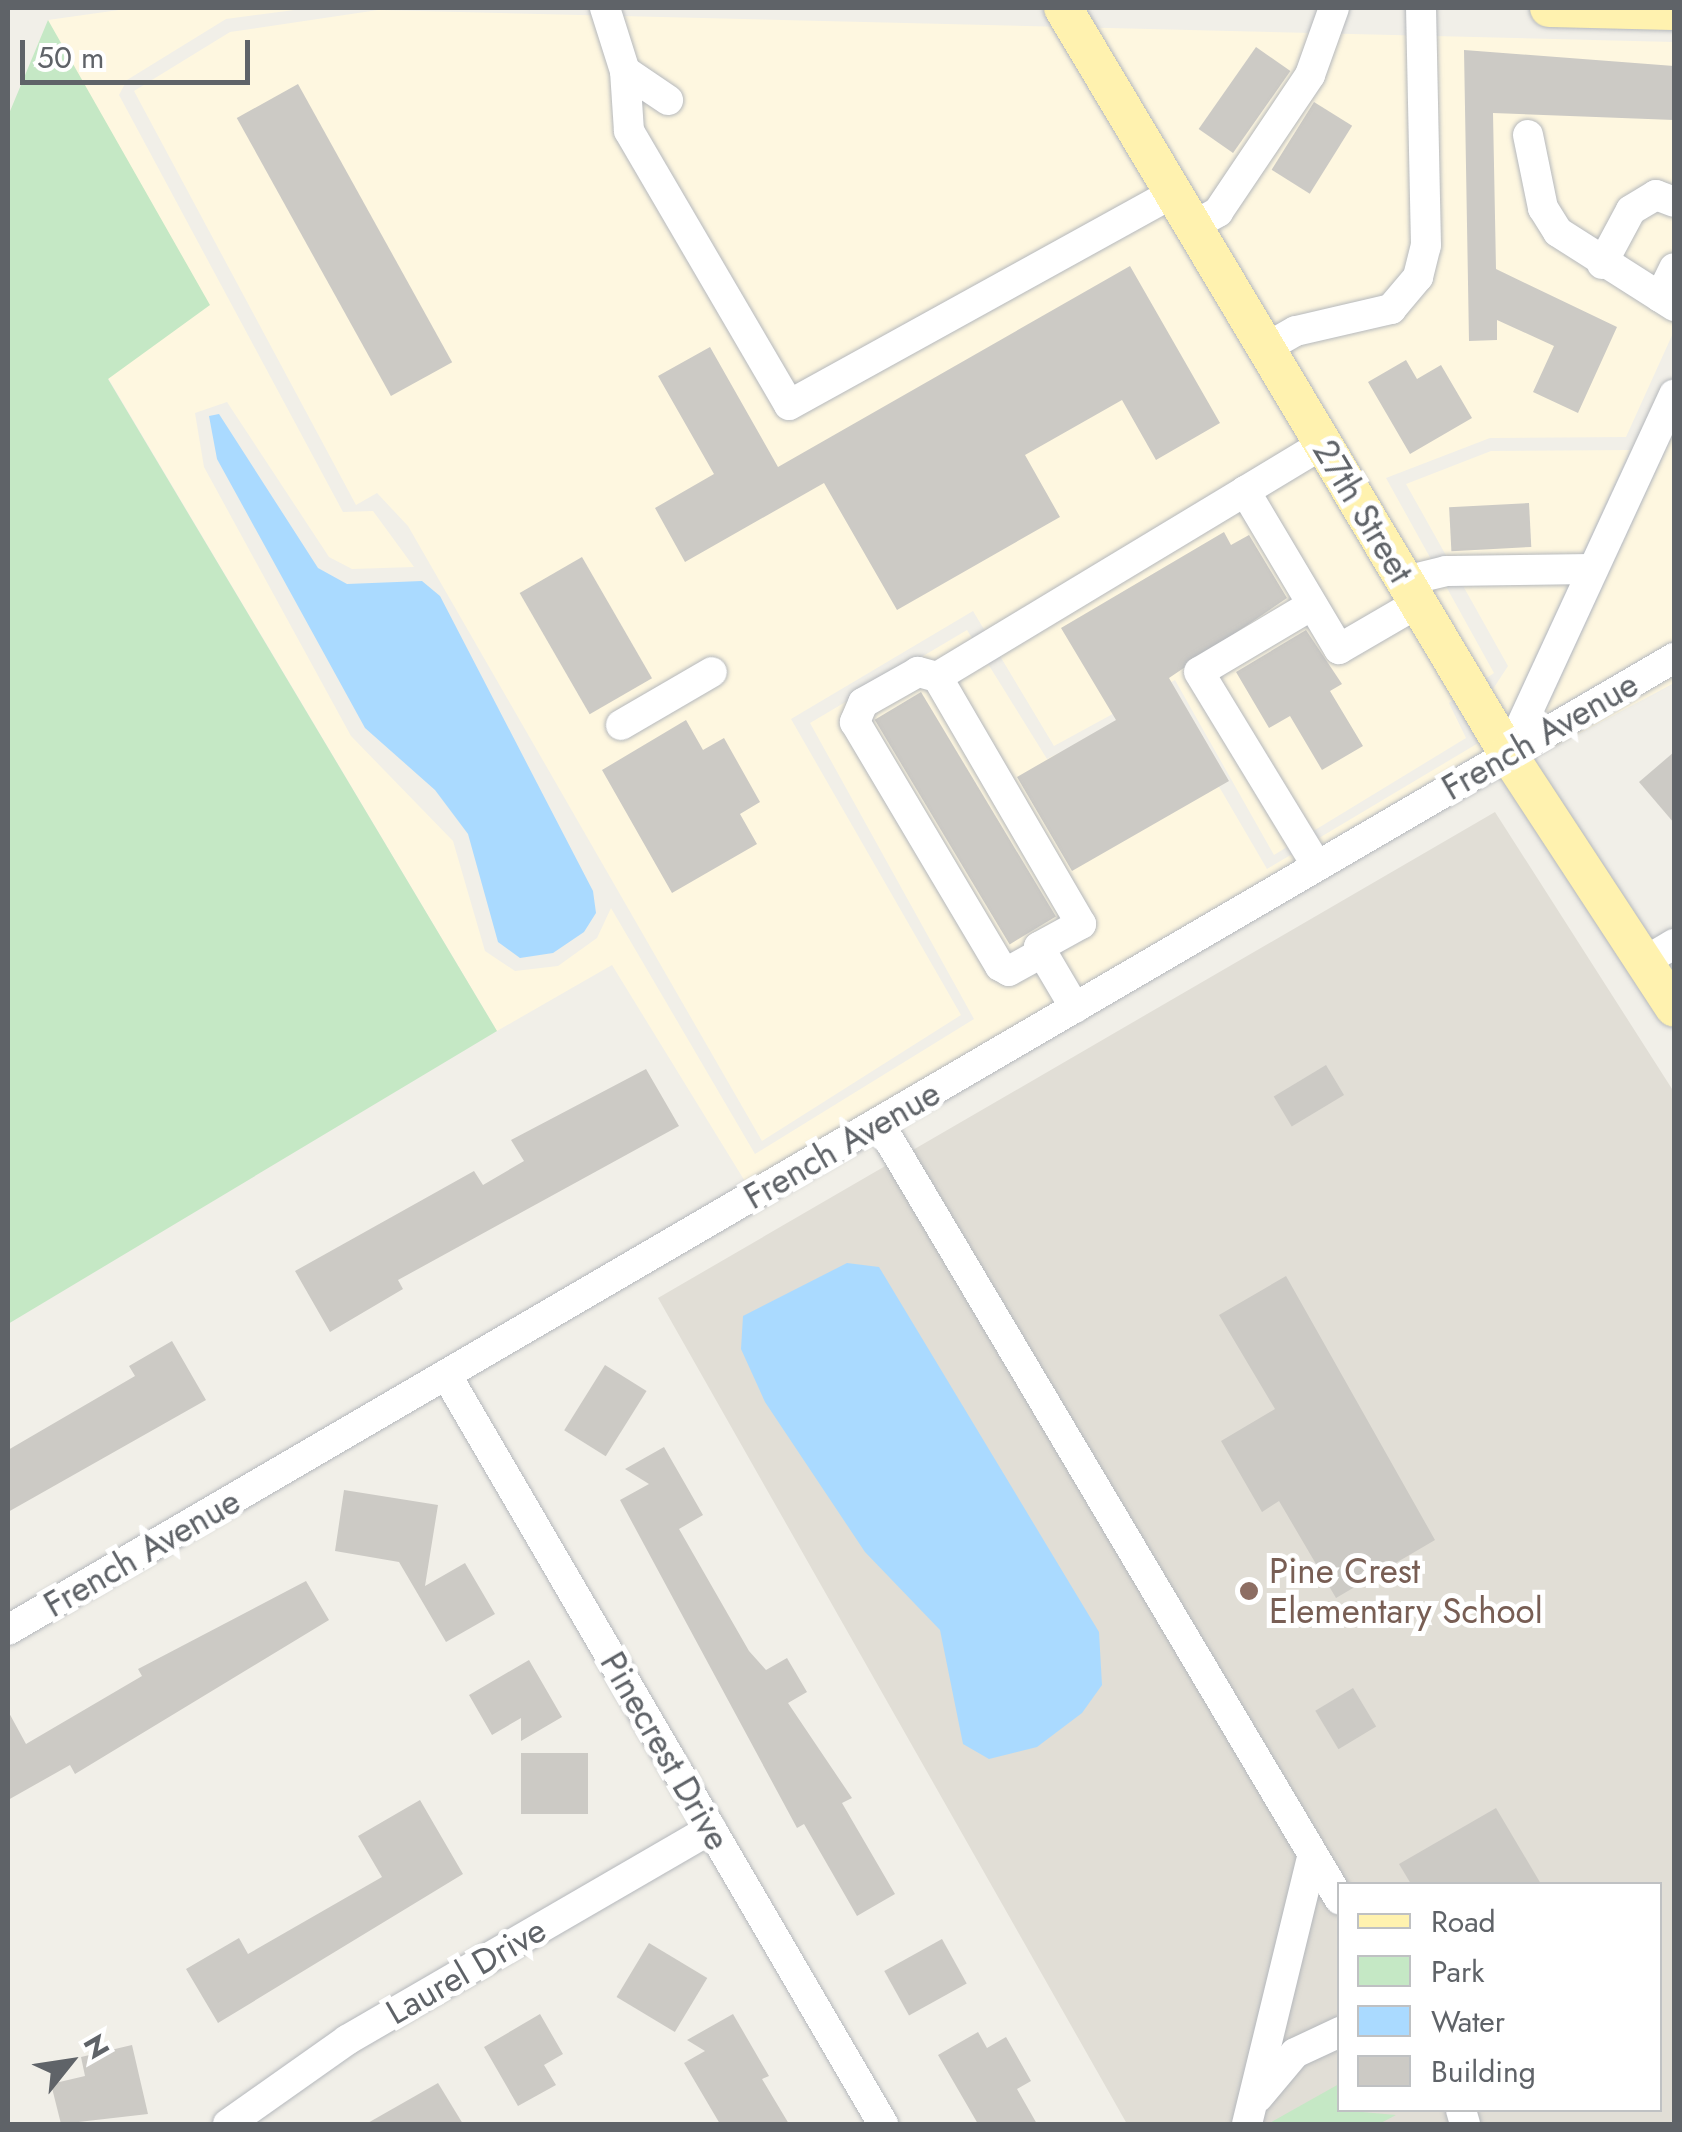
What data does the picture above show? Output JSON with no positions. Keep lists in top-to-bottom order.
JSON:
{
  "streets": {
    "main road": ["27th Street"],
    "street": ["French Avenue", "Pinecrest Drive", "Laurel Drive"]
  },
  "crossings": [
    ["27th Street", "French Avenue"],
    ["French Avenue", "Pinecrest Drive"],
    ["Pinecrest Drive", "Laurel Drive"]
  ],
  "places": ["Pine Crest Elementary School"],
  "legend": [
    "Road",
    "Park",
    "Water",
    "Building"
  ],
  "scale_bar": "50 m",
  "north": "top right"
}
